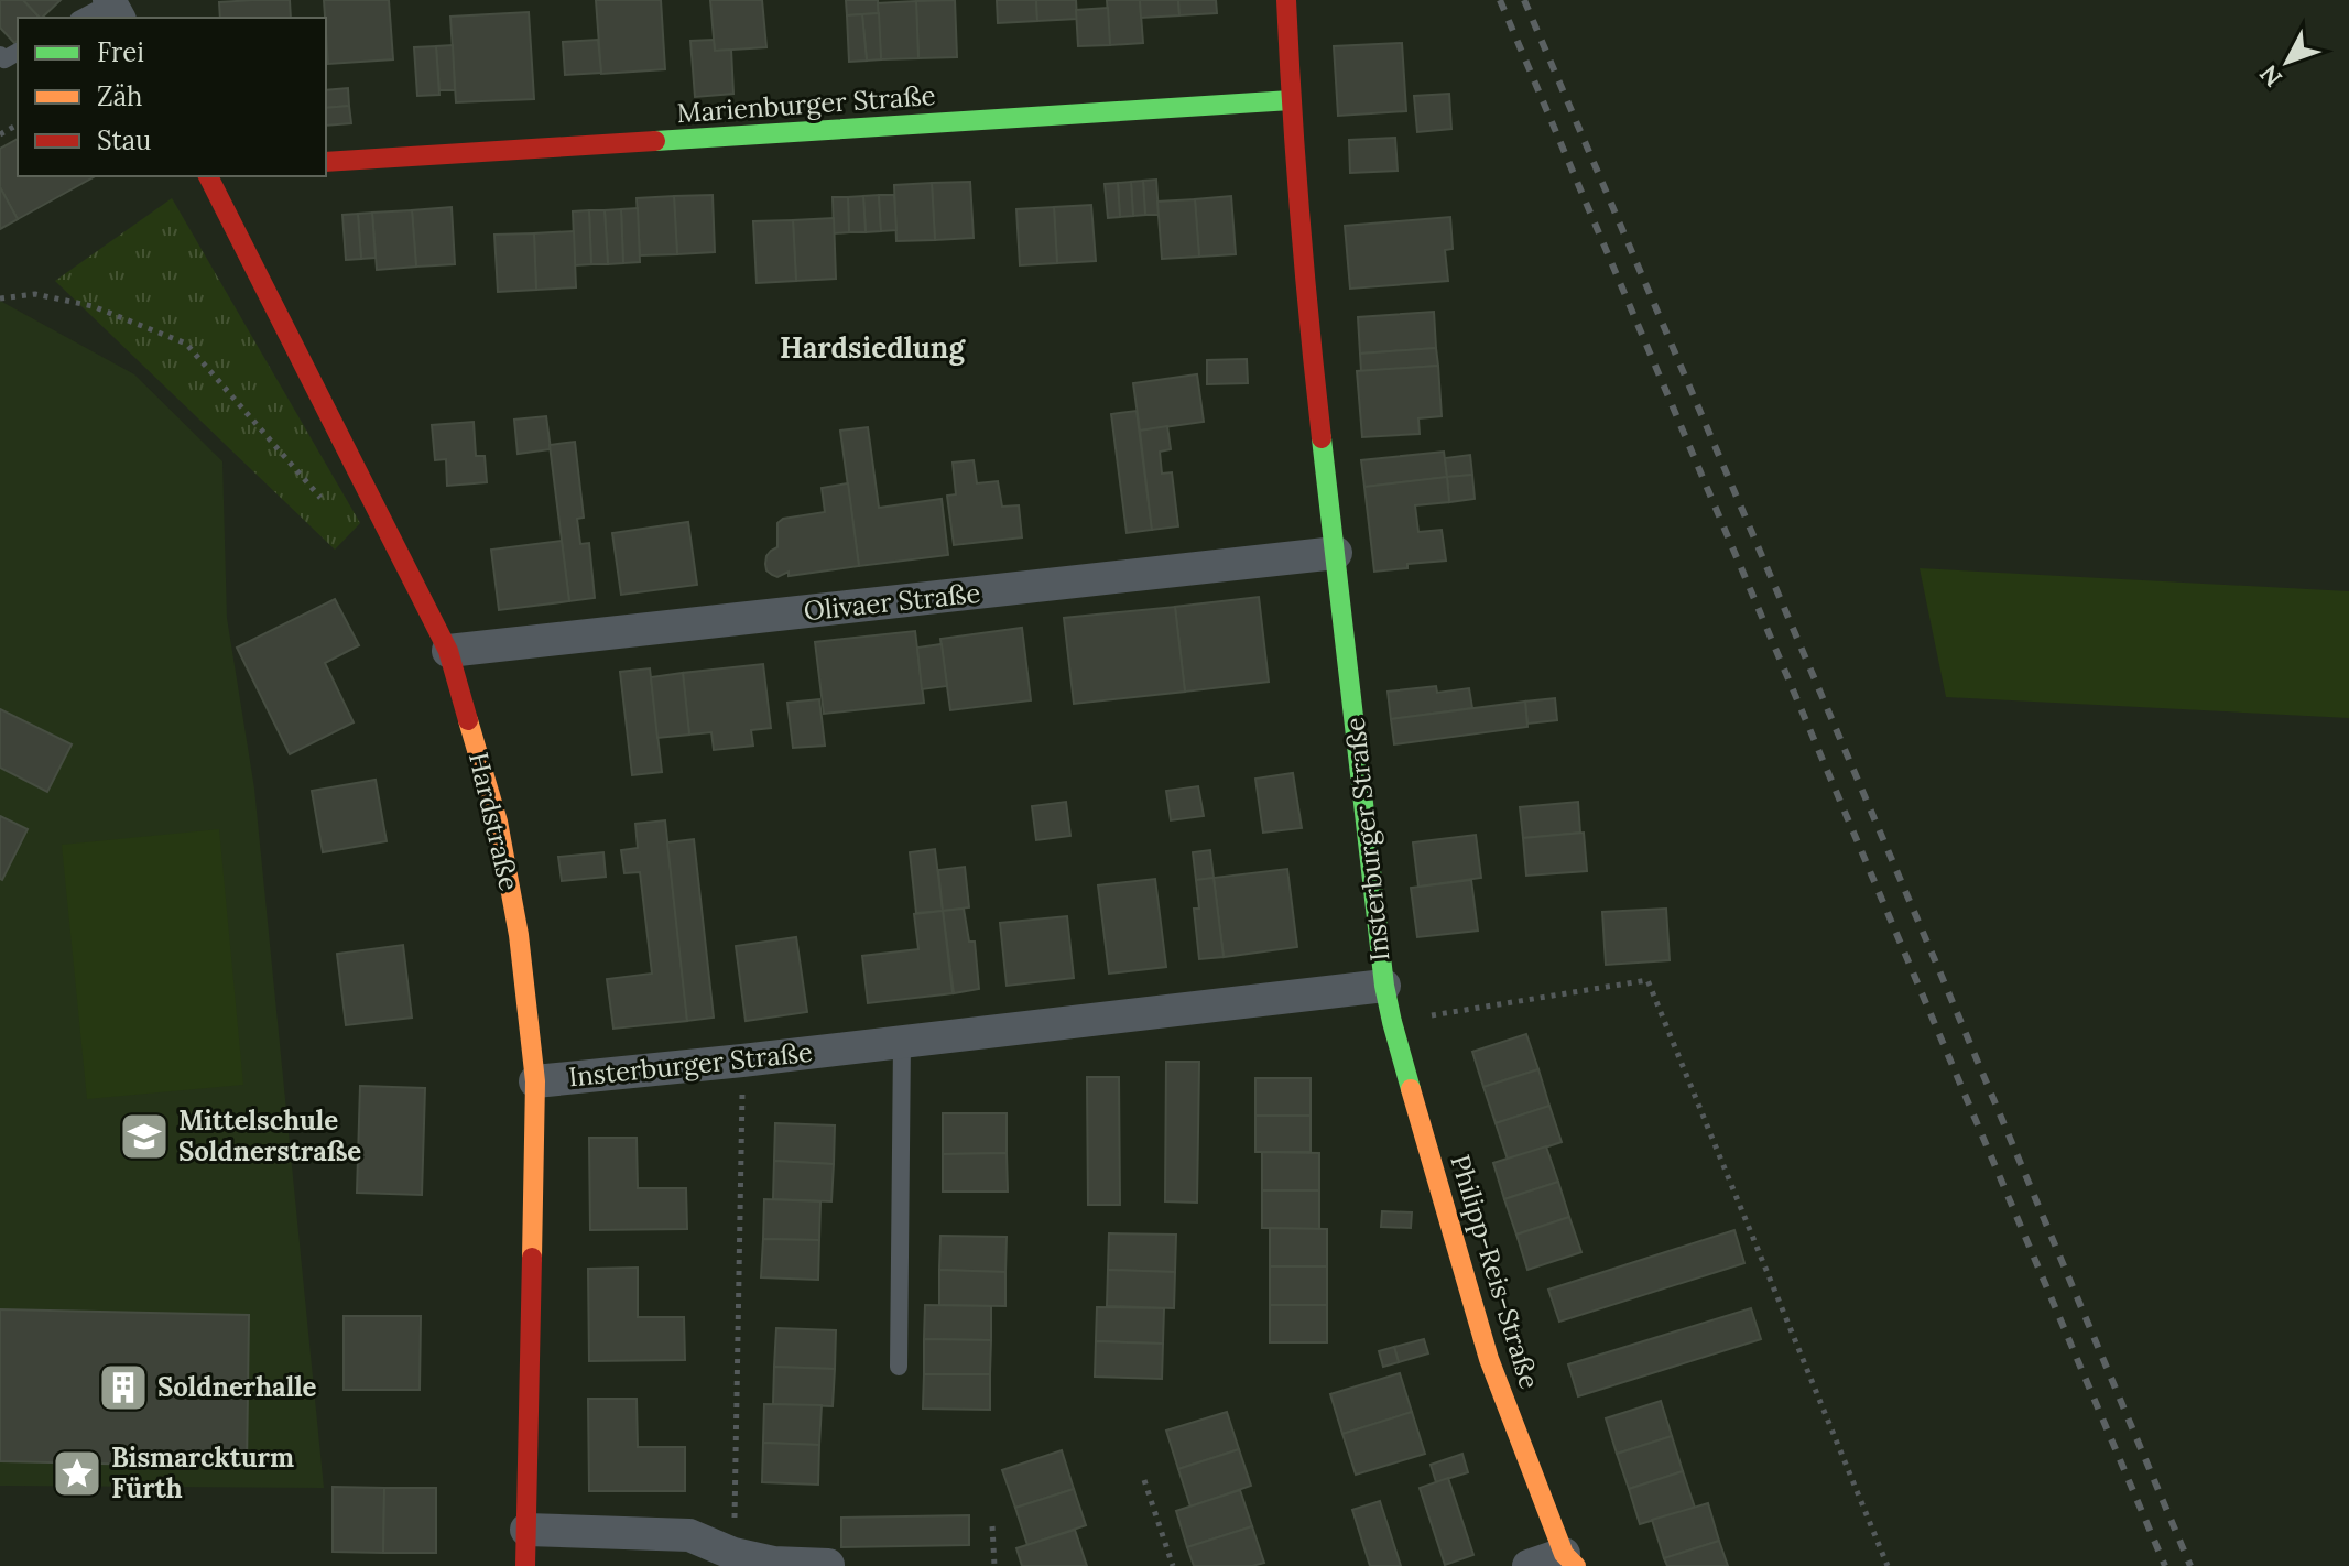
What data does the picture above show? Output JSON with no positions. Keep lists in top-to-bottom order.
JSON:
{
  "streets": {
    "street": [
      "Marienburger Straße",
      "Olivaer Straße",
      "Hardstraße",
      "Insterburger Straße",
      "Philipp-Reis-Straße"
    ]
  },
  "crossings": [
    ["Marienburger Straße", "Insterburger Straße"],
    ["Olivaer Straße", "Hardstraße"],
    ["Olivaer Straße", "Insterburger Straße"],
    ["Hardstraße", "Insterburger Straße"],
    ["Insterburger Straße", "Philipp-Reis-Straße"]
  ],
  "districts": ["Hardsiedlung"],
  "places": {
    "school or university": ["Mittelschule Soldnerstraße"],
    "building": ["Soldnerhalle"],
    "place": ["Bismarckturm Fürth"]
  },
  "legend": ["Frei", "Zäh", "Stau"],
  "north": "bottom left"
}
